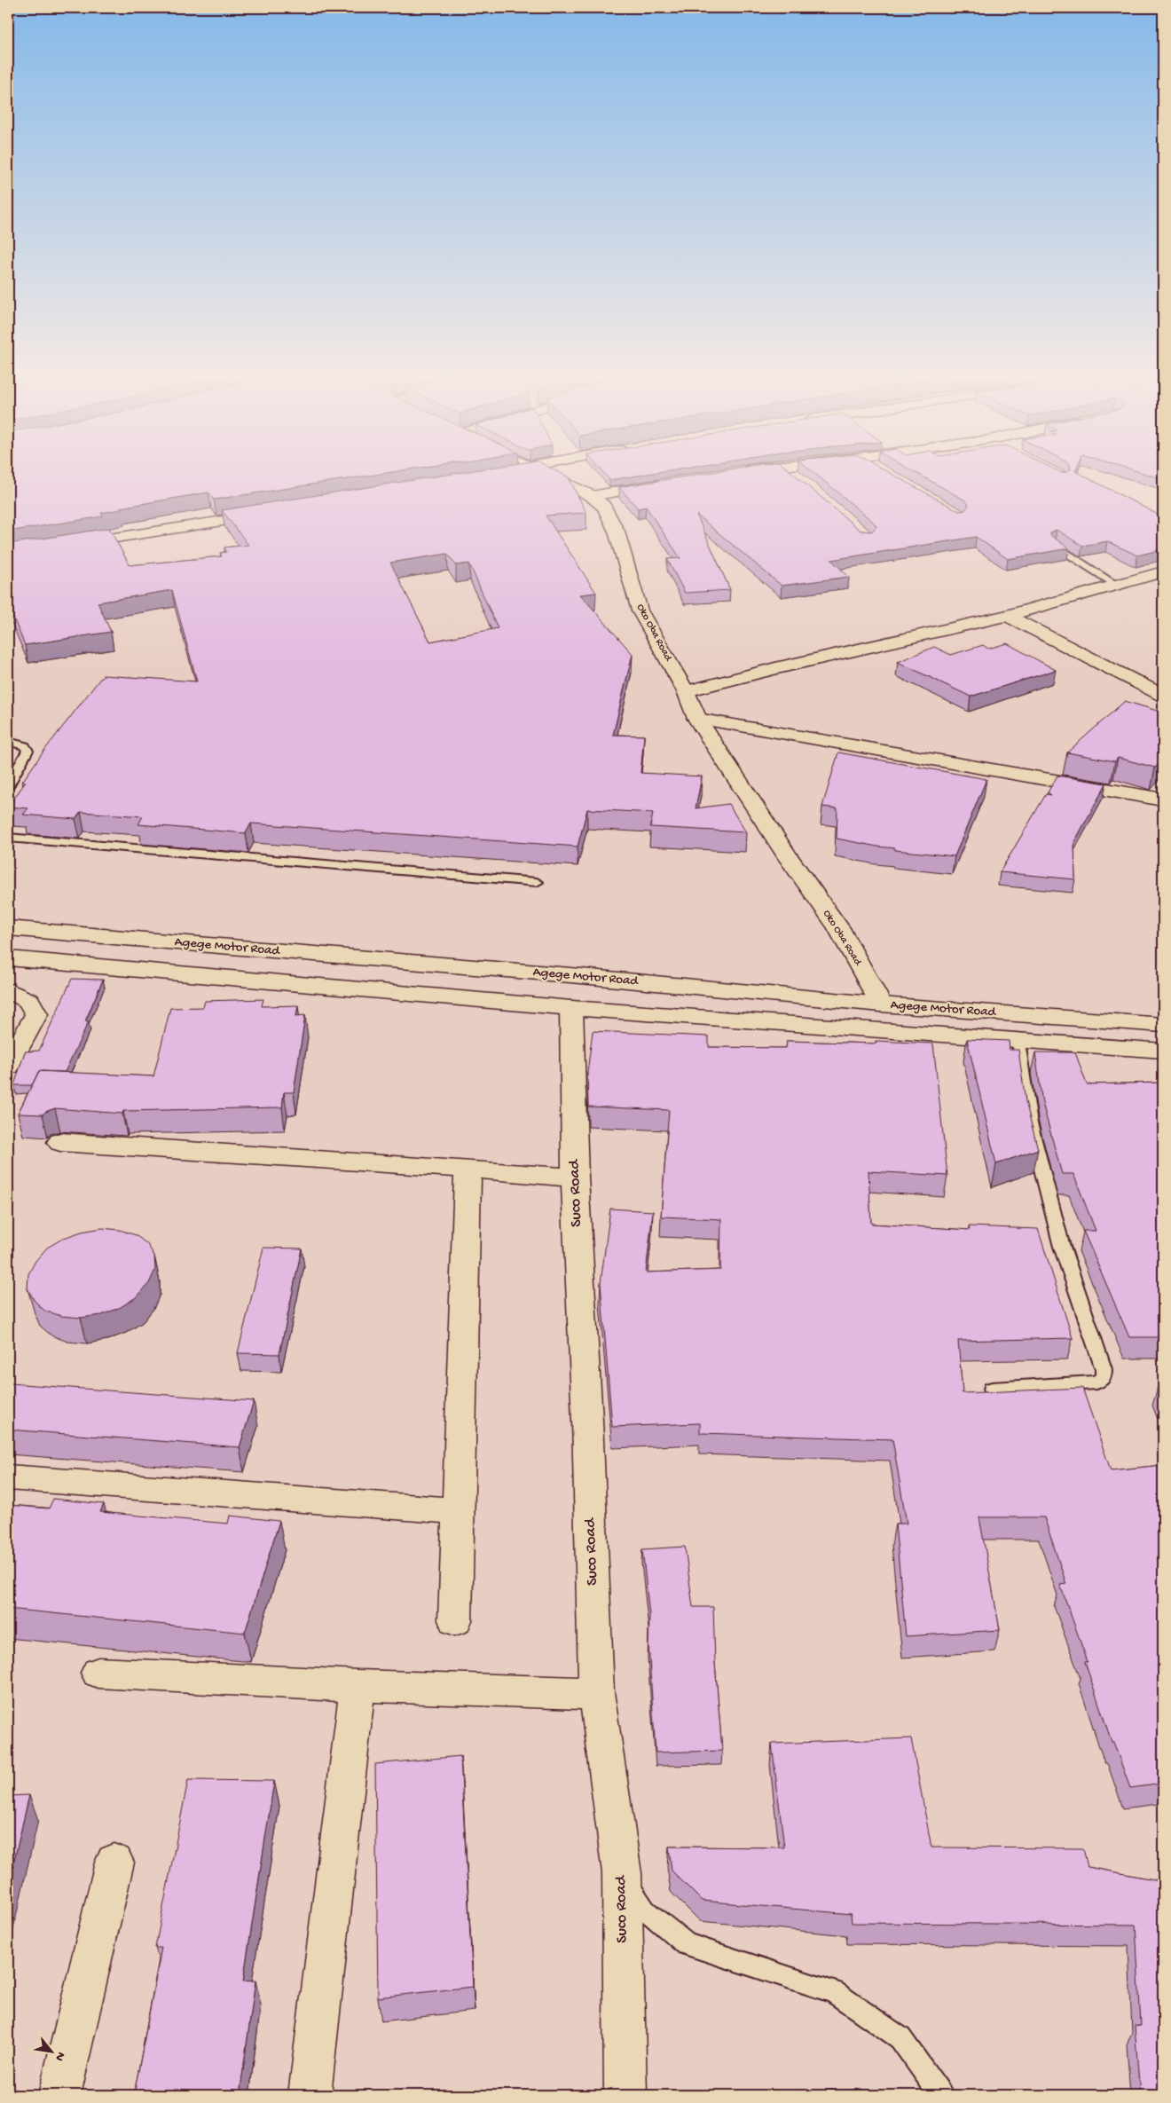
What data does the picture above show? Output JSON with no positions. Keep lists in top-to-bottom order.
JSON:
{
  "streets": {
    "street": ["Oko Oba Road", "Agege Motor Road", "Suco Road"]
  },
  "crossings": [
    ["Oko Oba Road", "Agege Motor Road"],
    ["Agege Motor Road", "Suco Road"]
  ],
  "north": "bottom right"
}
